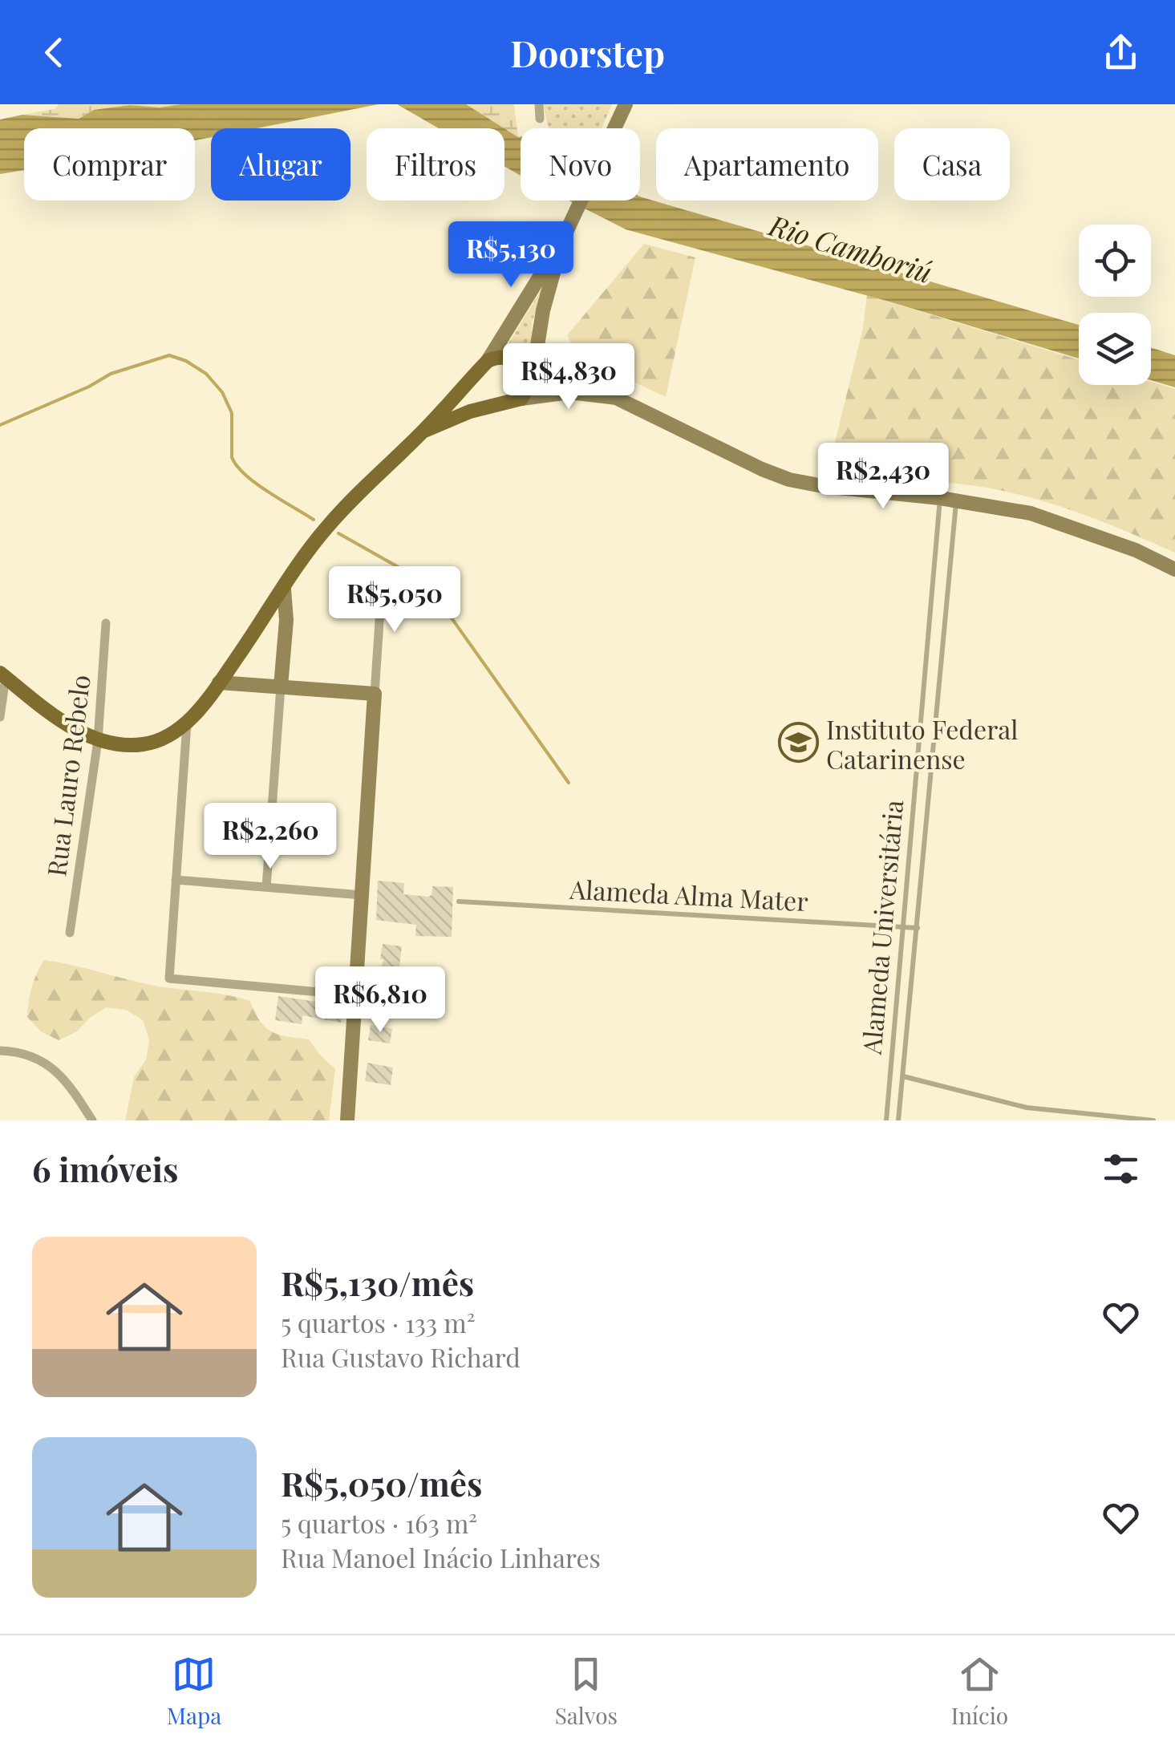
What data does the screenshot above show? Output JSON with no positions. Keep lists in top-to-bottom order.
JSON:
{
  "streets": {
    "street": ["Rua Lauro Rebelo"],
    "lane": ["Alameda Alma Mater", "Alameda Universitária"]
  },
  "crossings": [
    ["Alameda Alma Mater", "Alameda Universitária"]
  ],
  "water": ["Rio Camboriú"],
  "places": {
    "school or university": ["Instituto Federal Catarinense"]
  },
  "page": {
    "header": "Doorstep",
    "chip": [
      "Comprar",
      "Alugar",
      "Filtros",
      "Novo",
      "Apartamento",
      "Casa"
    ],
    "price": [
      "R$5,130",
      "R$4,830",
      "R$2,430",
      "R$5,050",
      "R$2,260",
      "R$6,810"
    ],
    "heading": "6 imóveis",
    "list": [
      {
        "name": "R$5,130/mês",
        "note": "5 quartos · 133 m² · Rua Gustavo Richard"
      },
      {
        "name": "R$5,050/mês",
        "note": "5 quartos · 163 m² · Rua Manoel Inácio Linhares"
      }
    ],
    "tabs": ["Mapa", "Salvos", "Início"]
  }
}
